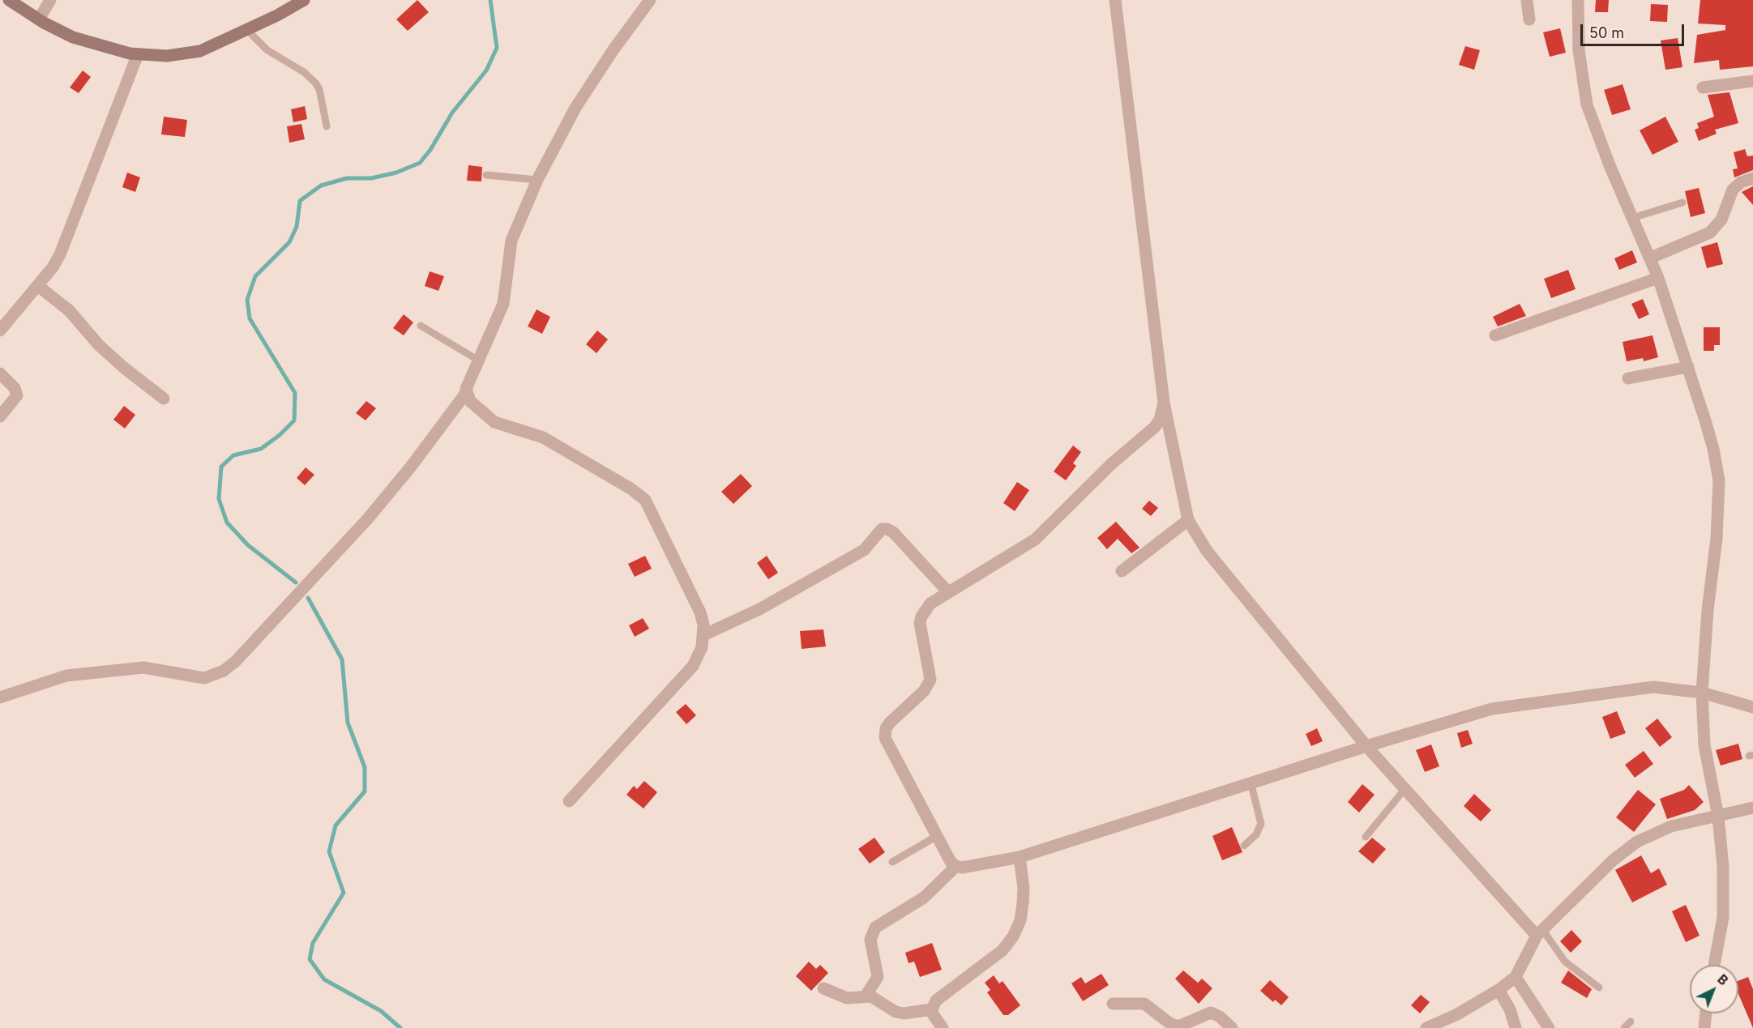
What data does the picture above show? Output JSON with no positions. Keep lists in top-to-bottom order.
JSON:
{
  "scale_bar": "50 m",
  "north": "top right"
}
